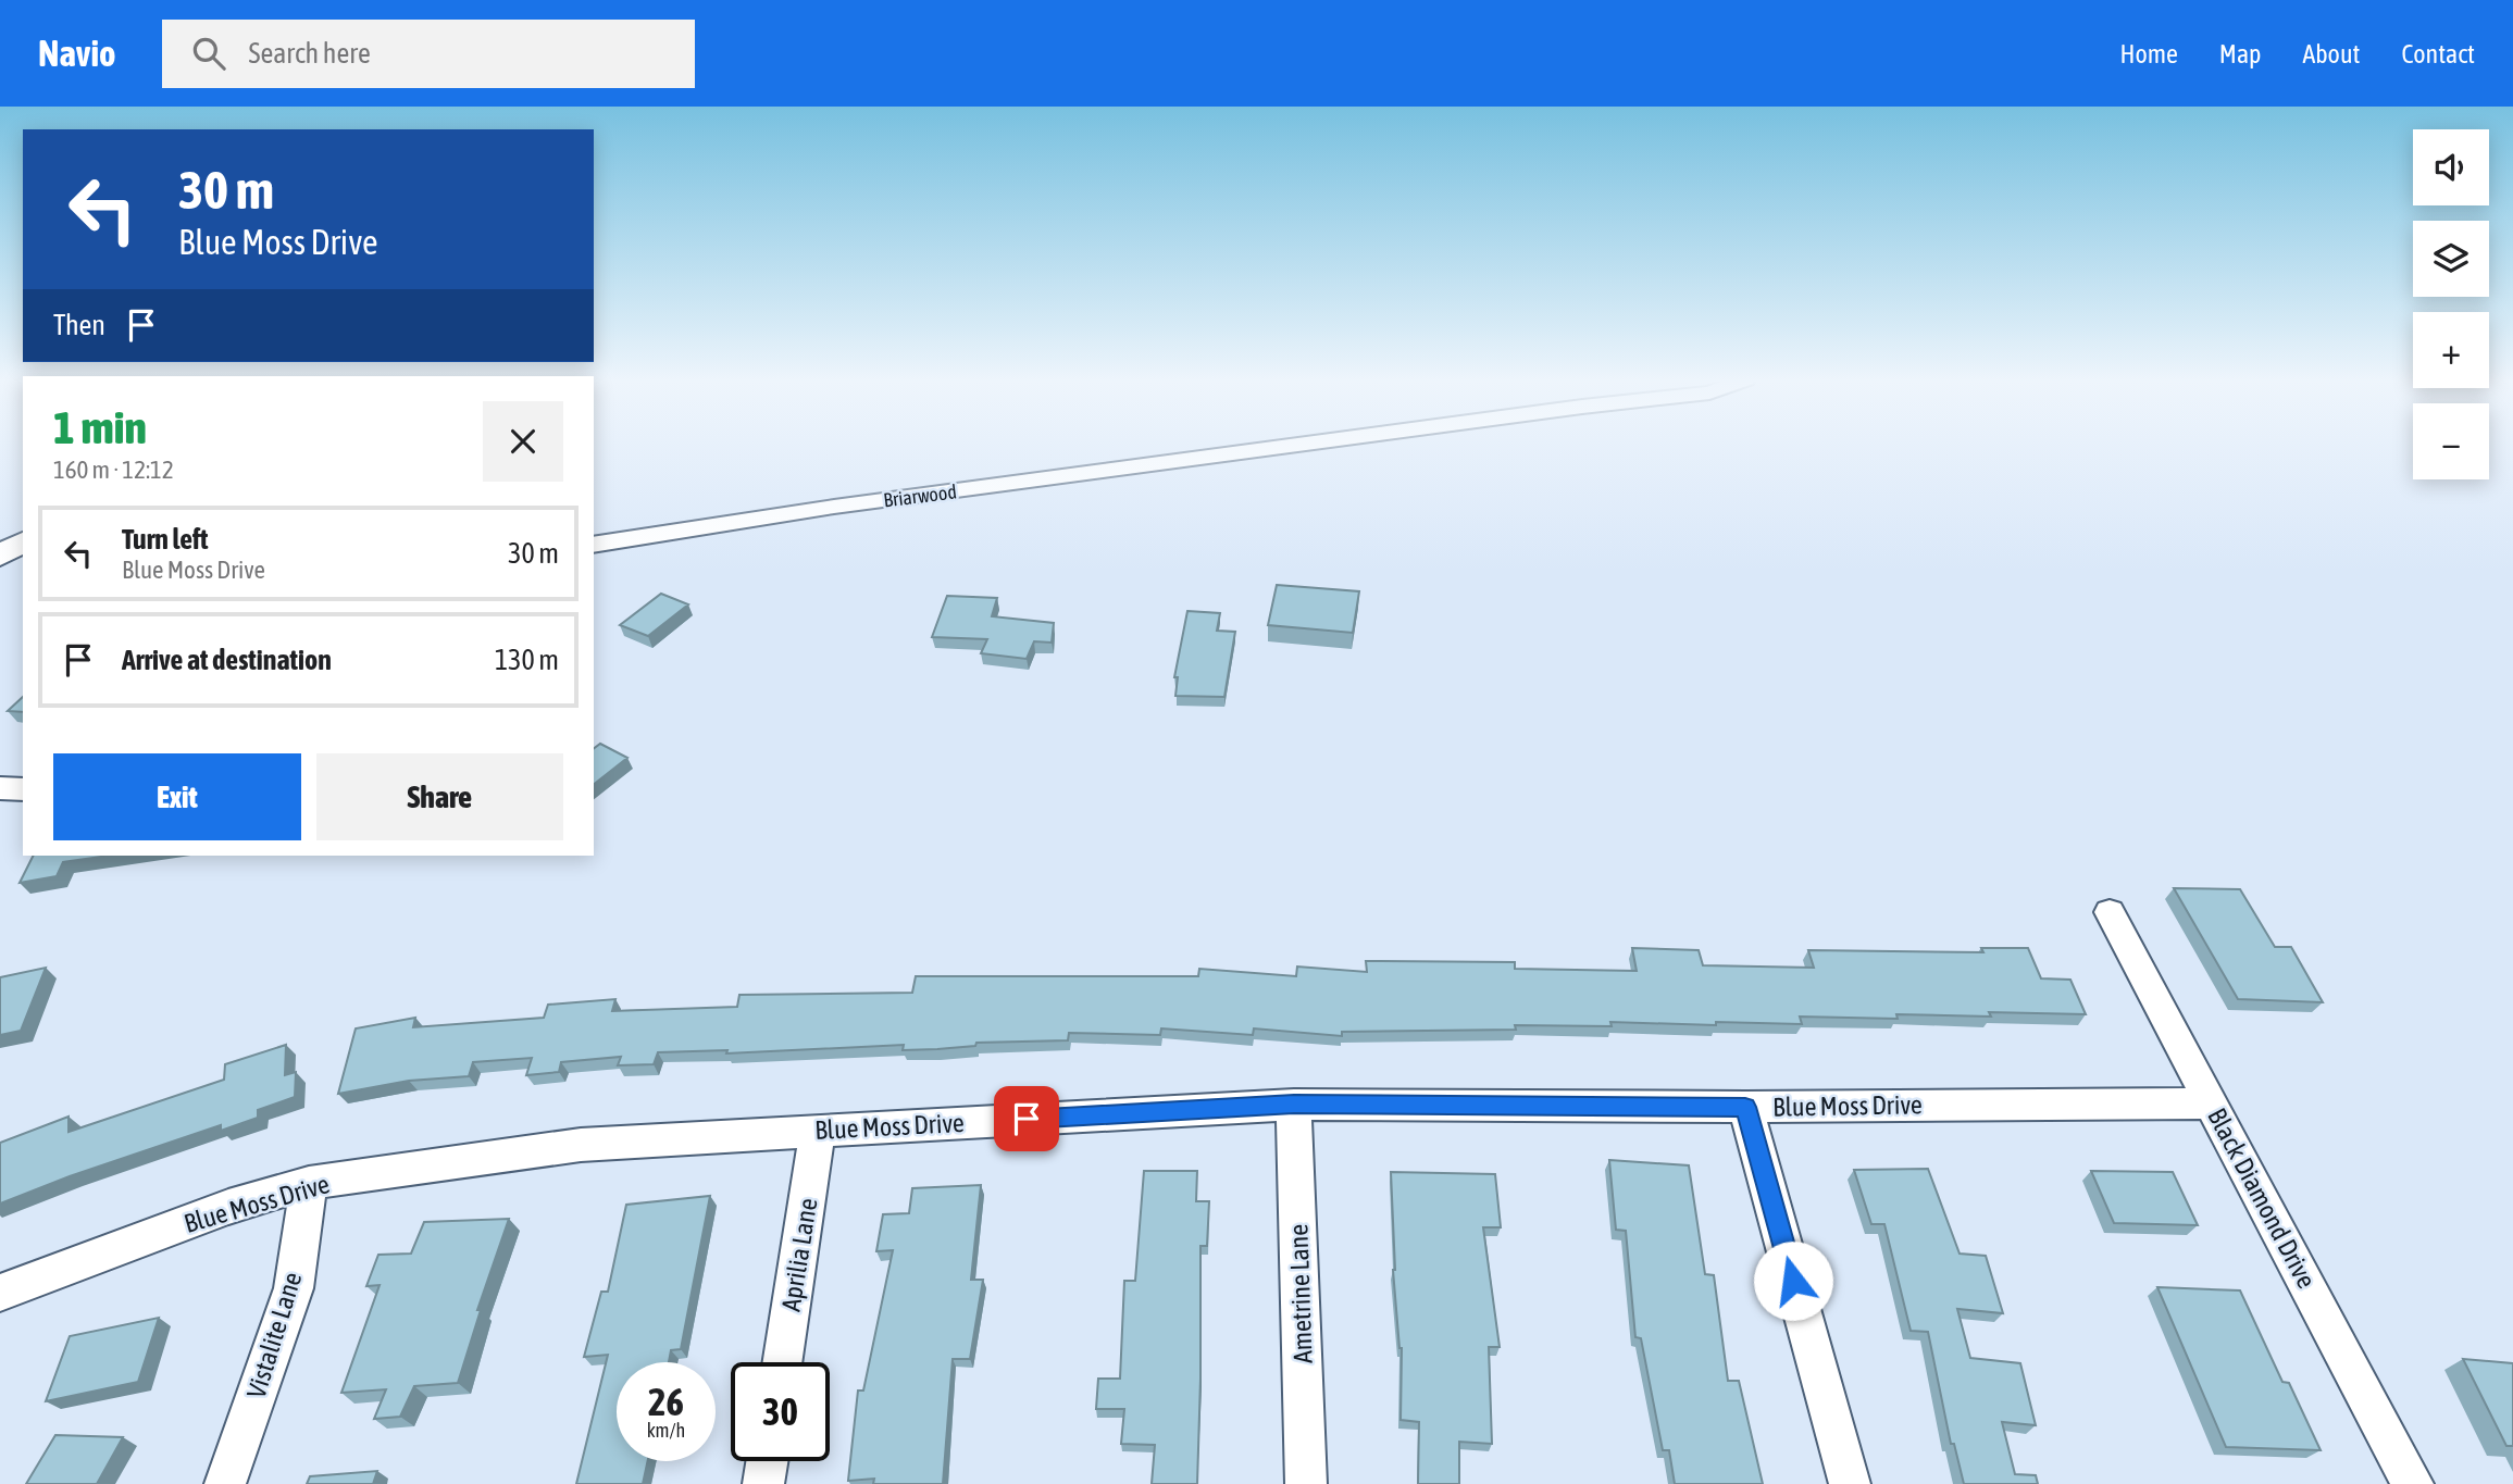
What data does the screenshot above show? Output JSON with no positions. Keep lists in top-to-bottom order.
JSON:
{
  "streets": {
    "street": [
      "Briarwood",
      "Blue Moss Drive",
      "Black Diamond Drive",
      "Aprilia Lane",
      "Ametrine Lane",
      "Vistalite Lane"
    ]
  },
  "crossings": [
    ["Blue Moss Drive", "Black Diamond Drive"],
    ["Blue Moss Drive", "Aprilia Lane"],
    ["Blue Moss Drive", "Ametrine Lane"],
    ["Blue Moss Drive", "Vistalite Lane"]
  ],
  "page": {
    "header": "Navio",
    "search": "Search here",
    "nav": [
      "Home",
      "Map",
      "About",
      "Contact"
    ],
    "map_buttons": ["+", "−"],
    "turn": ["30 m", "Blue Moss Drive"],
    "then": "Then",
    "heading": ["1 min", "160 m · 12:12"],
    "list": [
      {
        "name": "Turn left",
        "note": "Blue Moss Drive",
        "value": "30 m"
      },
      {
        "name": "Arrive at destination",
        "value": "130 m"
      }
    ],
    "buttons": ["Exit", "Share"],
    "speed": "26 km/h",
    "limit": "30"
  }
}
